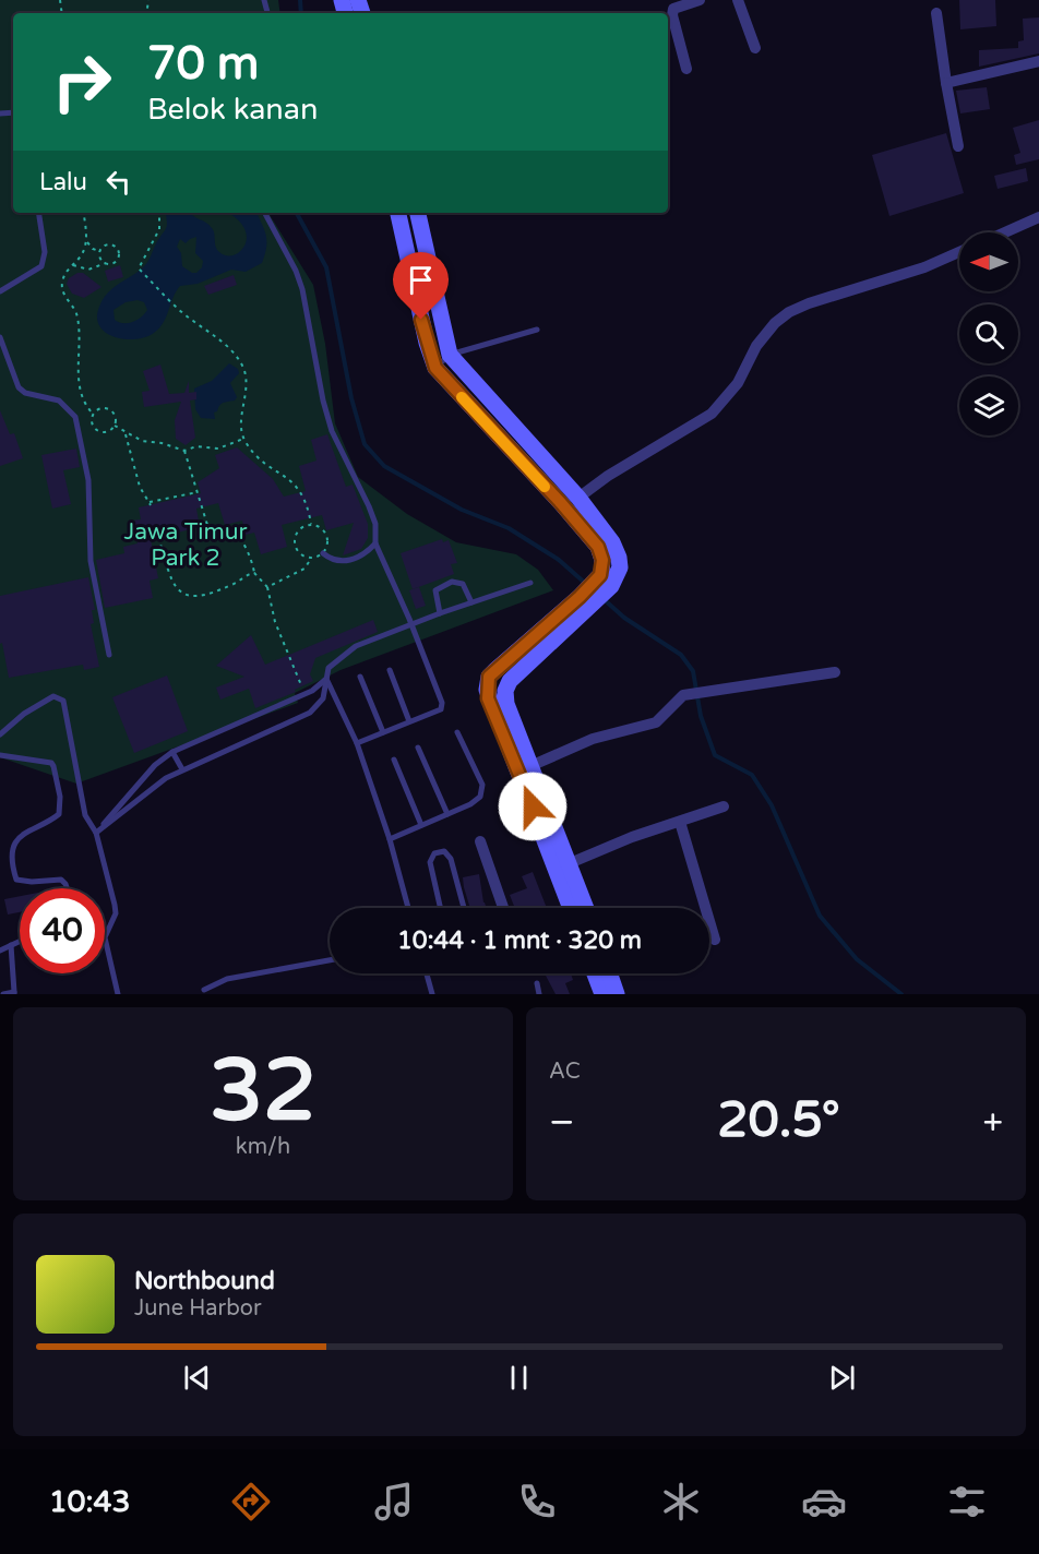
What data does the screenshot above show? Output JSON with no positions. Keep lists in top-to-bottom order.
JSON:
{
  "parks": ["Jawa Timur Park 2"],
  "north": "left",
  "page": {
    "turn": ["70 m", "Belok kanan"],
    "then": "Lalu",
    "limit": "40",
    "trip": "10:44 · 1 mnt · 320 m",
    "tile": [
      ["32", "km/h"],
      "AC"
    ],
    "heat": ["−", "20.5°", "+"],
    "song": ["Northbound", "June Harbor"],
    "tabs": "10:43"
  }
}
